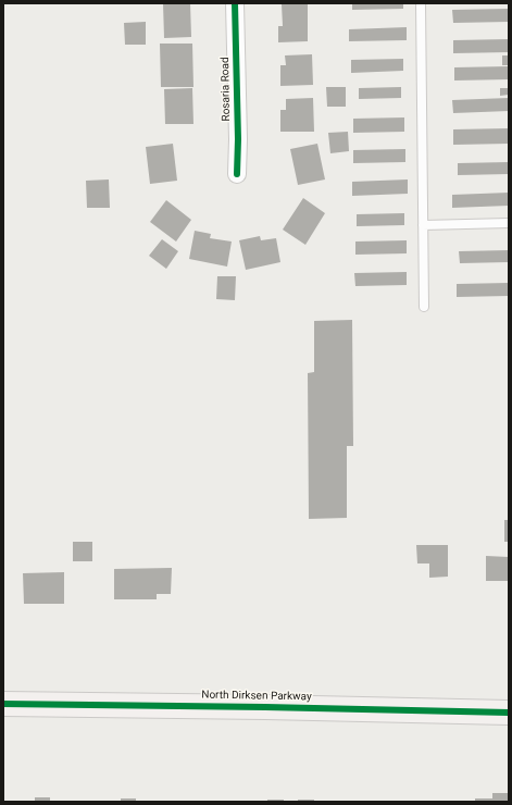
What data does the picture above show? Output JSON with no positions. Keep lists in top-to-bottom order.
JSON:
{
  "streets": {
    "main road": ["North Dirksen Parkway"],
    "street": ["Rosaria Road"]
  }
}
